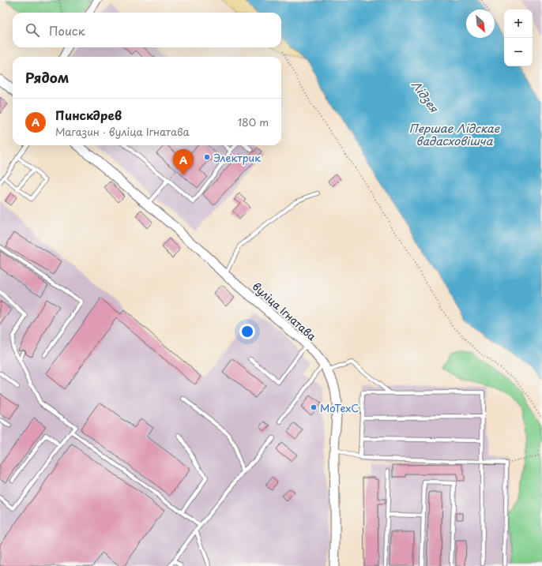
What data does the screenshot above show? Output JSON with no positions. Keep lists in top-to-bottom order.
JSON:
{
  "streets": {
    "street": ["вуліца Ігнатава"]
  },
  "water": ["Лідзея", "Першае Лідскае вадасховішча"],
  "places": ["Электрик", "MoTexC"],
  "north": "bottom right",
  "page": {
    "map_buttons": ["+", "−"],
    "search": "Поиск",
    "heading": "Рядом",
    "list": [
      {
        "mark": "A",
        "name": "Пинскдрев",
        "note": "Магазин · вуліца Ігнатава",
        "value": "180 m"
      }
    ],
    "pins": "A"
  }
}
